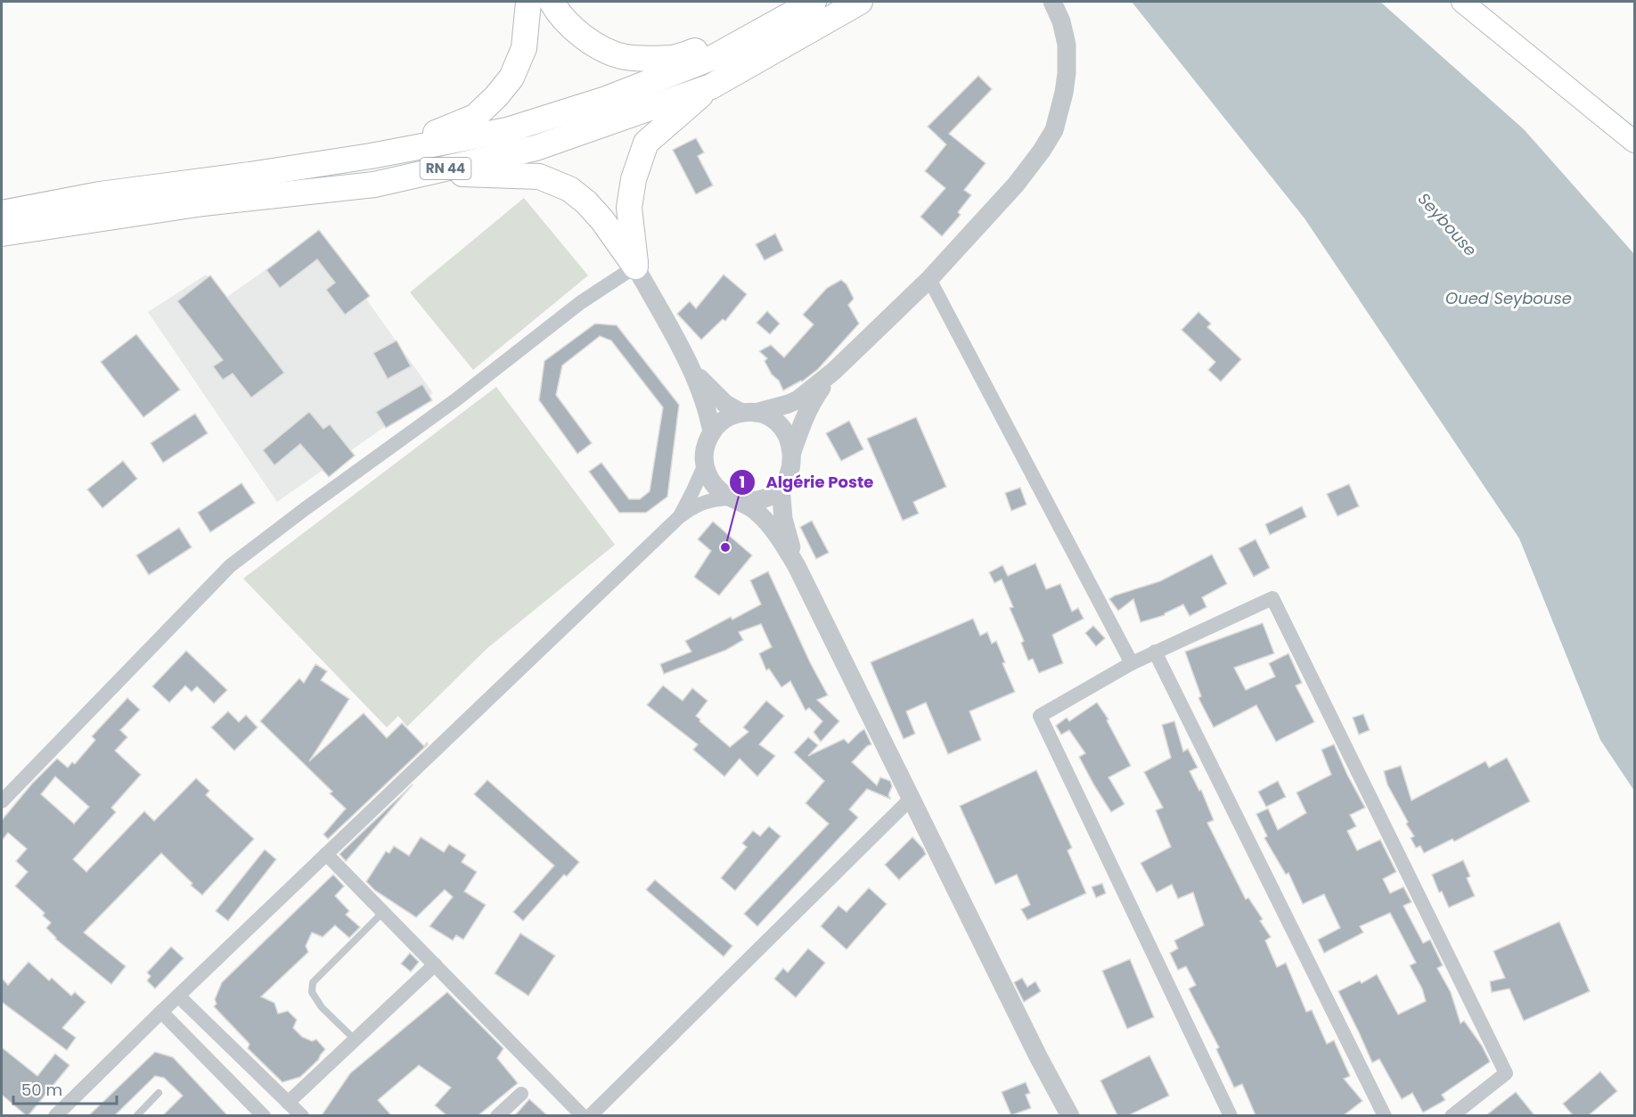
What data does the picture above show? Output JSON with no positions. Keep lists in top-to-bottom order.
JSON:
{
  "streets": {
    "highway": ["RN 44"]
  },
  "water": ["Seybouse", "Oued Seybouse"],
  "places": ["Algérie Poste"],
  "scale_bar": "50 m"
}
